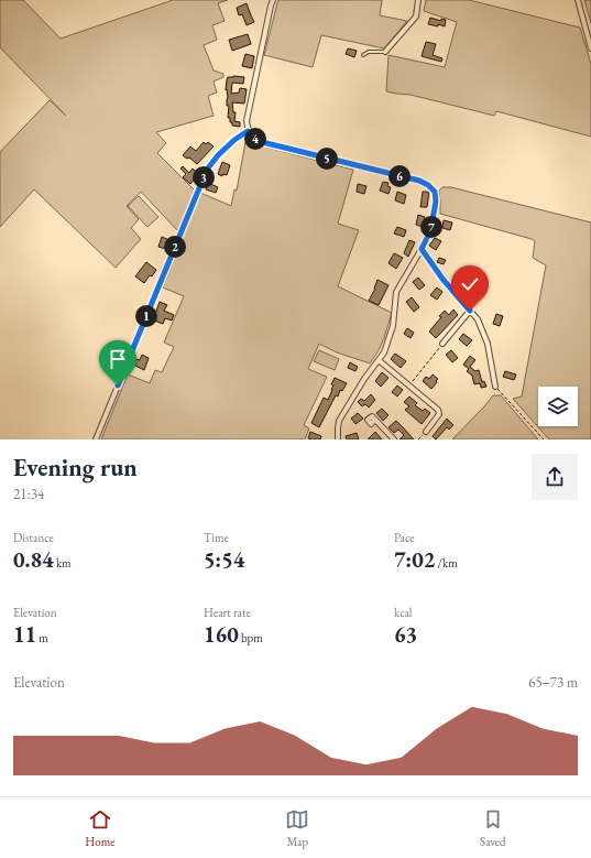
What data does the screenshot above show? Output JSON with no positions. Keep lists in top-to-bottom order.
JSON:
{
  "page": {
    "pins": [
      "4",
      "5",
      "6",
      "3",
      "7",
      "2",
      "1"
    ],
    "heading": ["Evening run", "21:34"],
    "stats": [
      ["Distance", "0.84 km"],
      ["Time", "5:54"],
      ["Pace", "7:02 /km"],
      ["Elevation", "11 m"],
      ["Heart rate", "160 bpm"],
      ["kcal", "63"]
    ],
    "chart": ["Elevation", "65–73 m"],
    "tabs": ["Home", "Map", "Saved"]
  }
}
